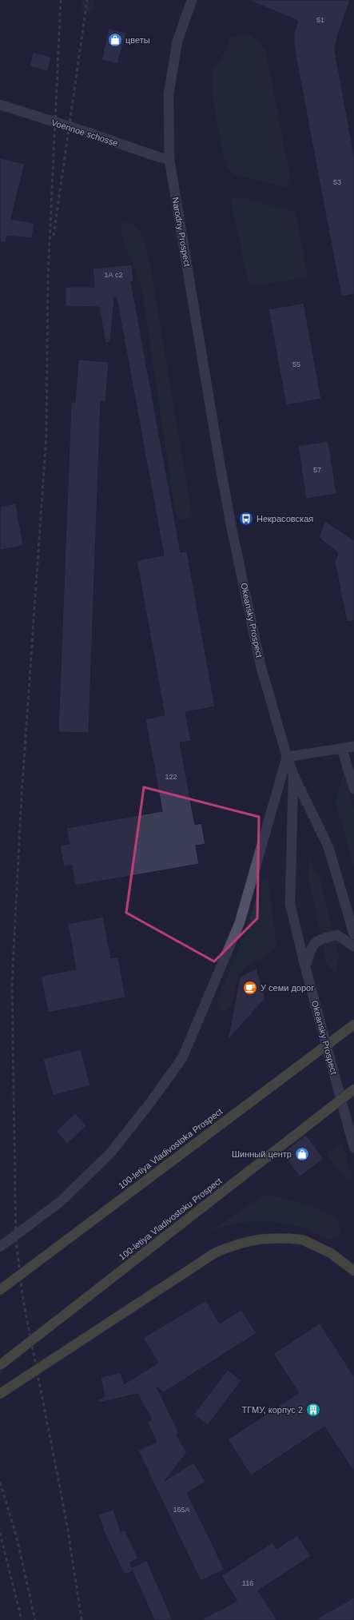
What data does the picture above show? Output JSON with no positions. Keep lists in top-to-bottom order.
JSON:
{
  "streets": {
    "highway": ["100-letiya Vladivostoka Prospect", "100-letiya Vladivostoku Prospect"],
    "main road": ["Voennoe schosse", "Narodny Prospect", "Okeansky Prospect"]
  },
  "crossings": [
    ["Voennoe schosse", "Narodny Prospect"],
    ["Narodny Prospect", "Okeansky Prospect"]
  ],
  "places": {
    "shop": ["цветы", "Шинный центр"],
    "bus stop": ["Некрасовская"],
    "cafe": ["У семи дорог"],
    "building": ["ТГМУ, корпус 2"]
  },
  "house_numbers": [
    "51",
    "53",
    "1А с2",
    "55",
    "57",
    "122",
    "165А",
    "116"
  ]
}
